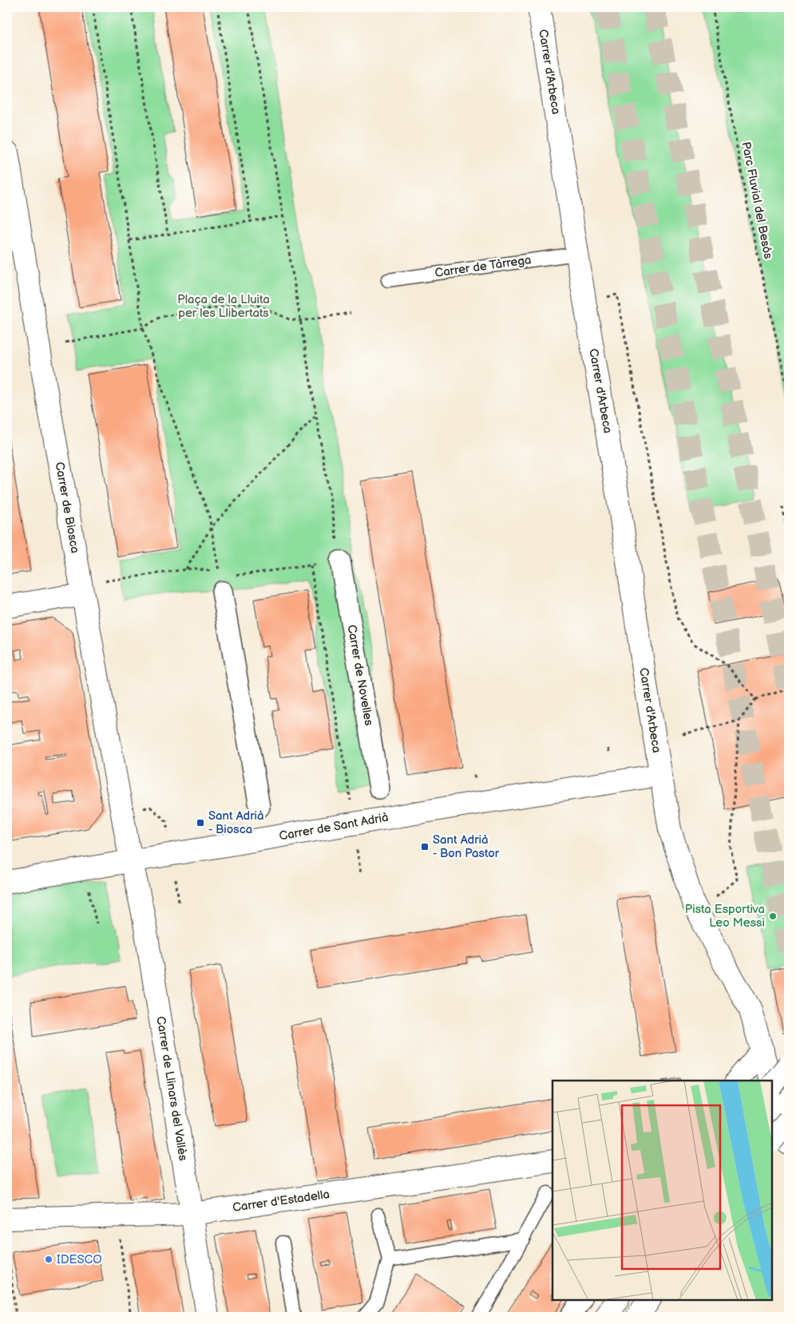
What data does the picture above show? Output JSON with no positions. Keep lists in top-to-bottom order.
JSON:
{
  "streets": {
    "street": [
      "Carrer d'Arbeca",
      "Carrer de Biosca",
      "Carrer de Novelles",
      "Carrer de Sant Adrià",
      "Carrer de Llinars del Vallès",
      "Carrer d'Estadella"
    ],
    "lane": ["Carrer de Tàrrega"],
    "path": ["Parc Fluvial del Besòs"]
  },
  "crossings": [
    ["Carrer d'Arbeca", "Carrer de Tàrrega"],
    ["Carrer d'Arbeca", "Carrer de Sant Adrià"],
    ["Carrer de Biosca", "Carrer de Sant Adrià"],
    ["Carrer de Biosca", "Carrer de Llinars del Vallès"],
    ["Carrer de Sant Adrià", "Carrer de Llinars del Vallès"],
    ["Carrer de Llinars del Vallès", "Carrer d'Estadella"]
  ],
  "parks": ["Plaça de la Lluita per les Llibertats"],
  "places": {
    "transit": ["Sant Adrià - Biosca", "Sant Adrià - Bon Pastor"],
    "other": ["Pista Esportiva Leo Messi", "IDESCO"]
  }
}
